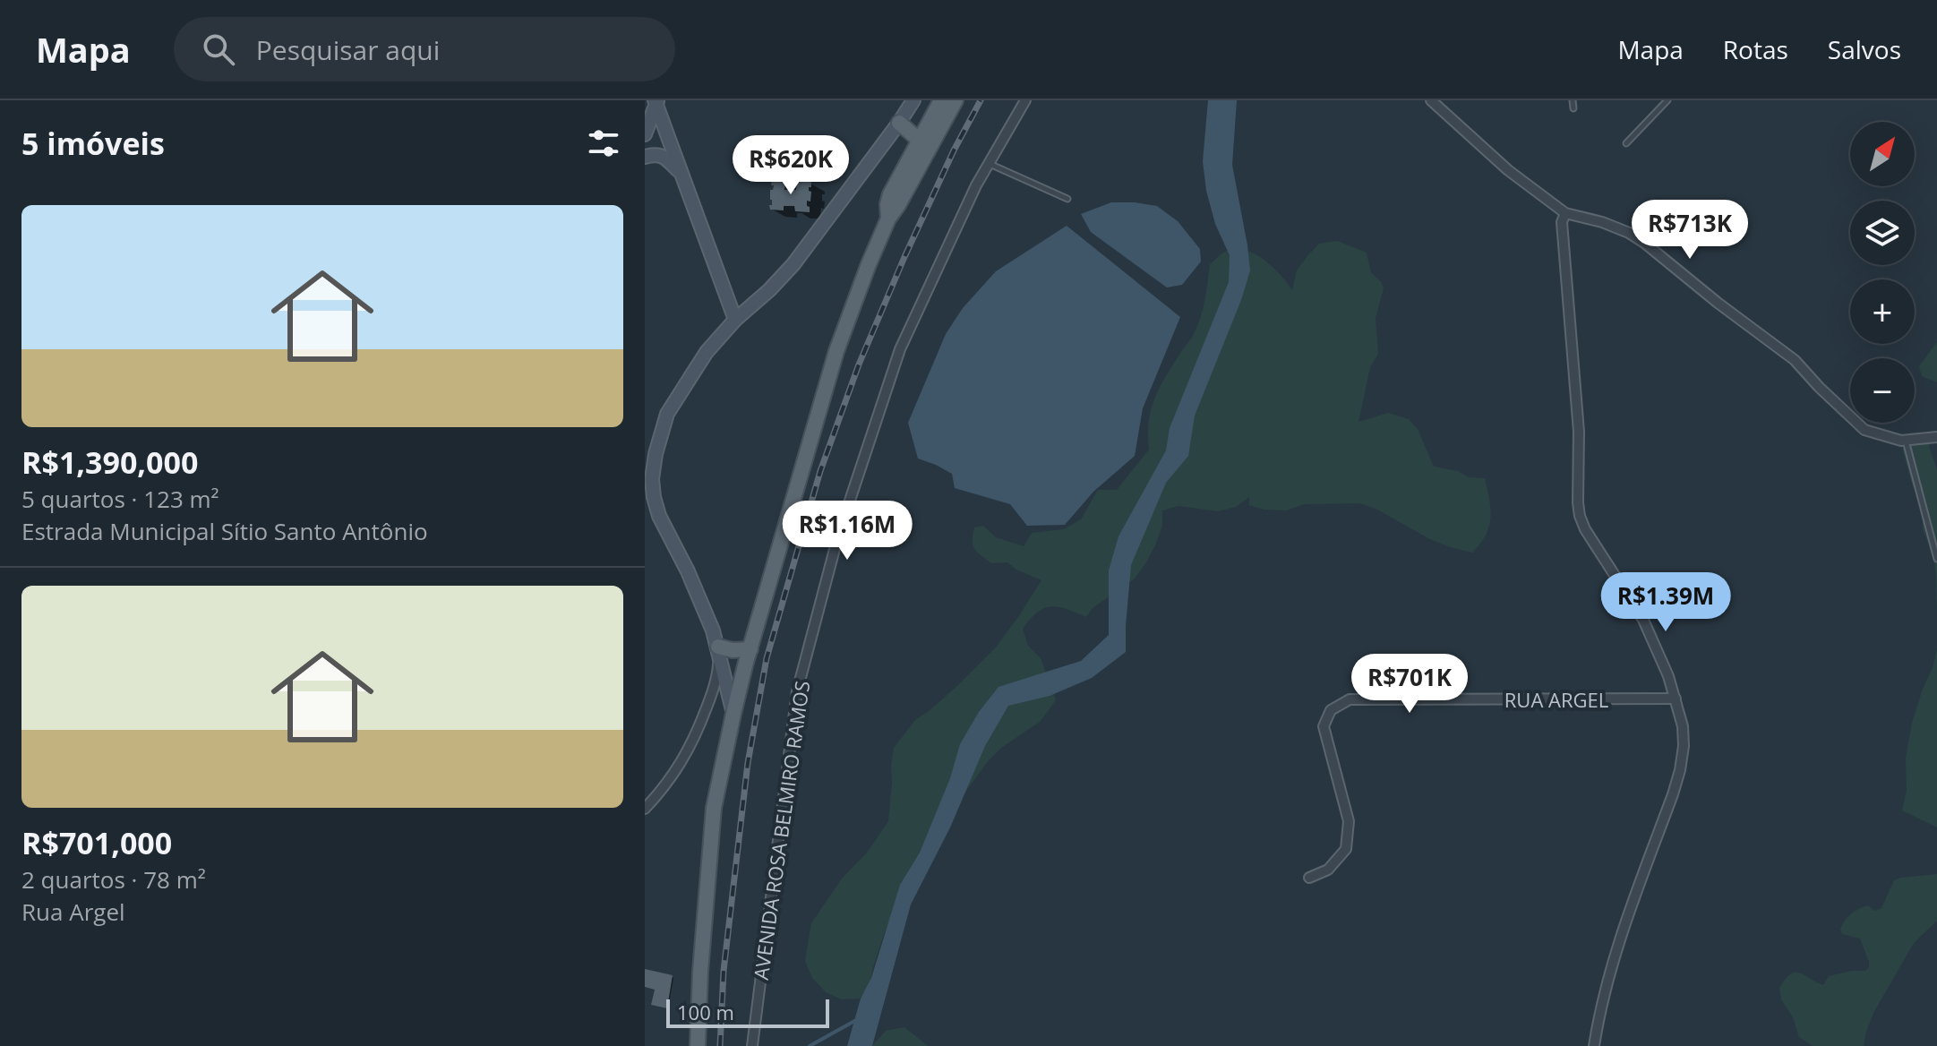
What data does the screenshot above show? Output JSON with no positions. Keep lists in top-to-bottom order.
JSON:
{
  "streets": {
    "street": ["RUA ARGEL", "AVENIDA ROSA BELMIRO RAMOS"]
  },
  "scale_bar": "100 m",
  "north": "top right",
  "page": {
    "header": "Mapa",
    "search": "Pesquisar aqui",
    "nav": ["Mapa", "Rotas", "Salvos"],
    "heading": "5 imóveis",
    "map_buttons": ["+", "−"],
    "price": [
      "R$620K",
      "R$713K",
      "R$1.16M",
      "R$1.39M",
      "R$701K"
    ],
    "list": [
      {
        "name": "R$1,390,000",
        "note": "5 quartos · 123 m² · Estrada Municipal Sítio Santo Antônio"
      },
      {
        "name": "R$701,000",
        "note": "2 quartos · 78 m² · Rua Argel"
      }
    ],
    "scale": "100 m"
  }
}
